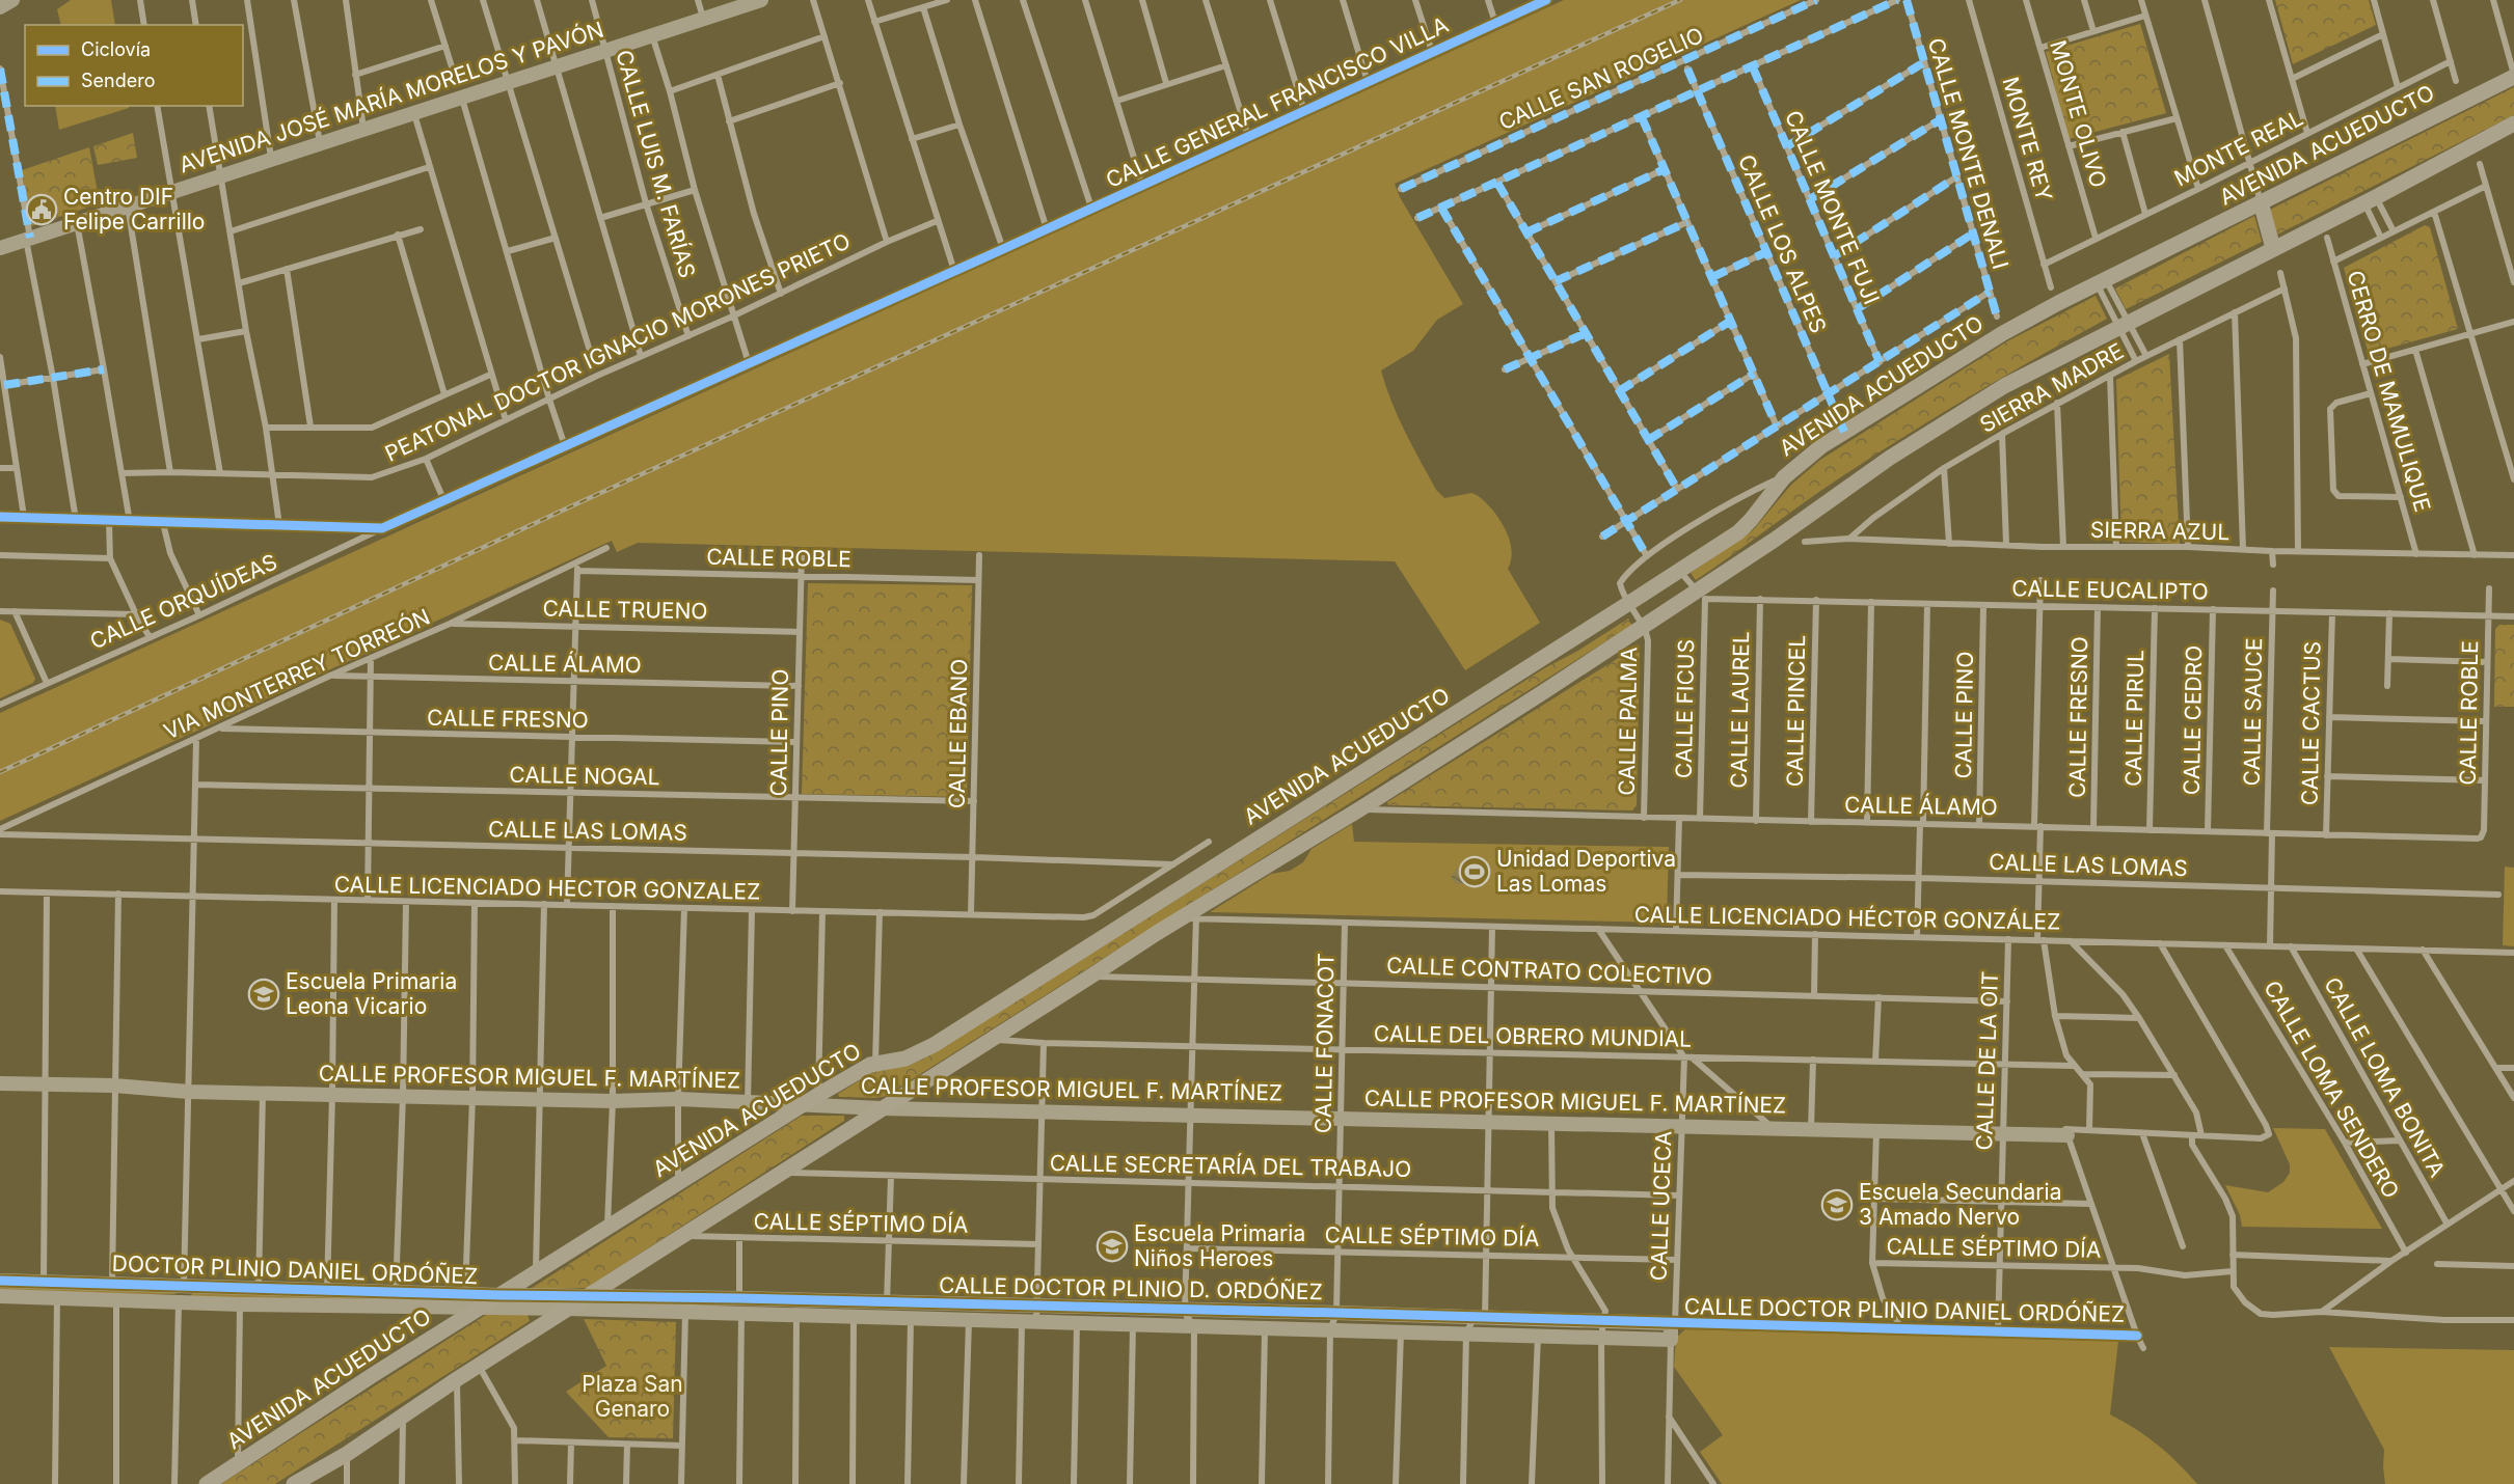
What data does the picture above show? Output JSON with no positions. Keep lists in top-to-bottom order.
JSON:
{
  "streets": {
    "main road": ["AVENIDA ACUEDUCTO"],
    "street": [
      "CALLE SAN ROGELIO",
      "AVENIDA JOSÉ MARÍA MORELOS Y PAVÓN",
      "CALLE GENERAL FRANCISCO VILLA",
      "MONTE OLIVO",
      "MONTE REY",
      "MONTE REAL",
      "CALLE MONTE DENALI",
      "CALLE LUIS M. FARÍAS",
      "CALLE MONTE FUJI",
      "CALLE LOS ALPES",
      "PEATONAL DOCTOR IGNACIO MORONES PRIETO",
      "SIERRA MADRE",
      "CERRO DE MAMULIQUE",
      "SIERRA AZUL",
      "CALLE ROBLE",
      "CALLE EUCALIPTO",
      "CALLE ORQUÍDEAS",
      "CALLE TRUENO",
      "CALLE ÁLAMO",
      "VIA MONTERREY TORREÓN",
      "CALLE FICUS",
      "CALLE LAUREL",
      "CALLE PINCEL",
      "CALLE SAUCE",
      "CALLE PINO",
      "CALLE FRESNO",
      "CALLE PIRUL",
      "CALLE CEDRO",
      "CALLE PALMA",
      "CALLE CACTUS",
      "CALLE EBANO",
      "CALLE NOGAL",
      "CALLE LAS LOMAS",
      "CALLE LICENCIADO HECTOR GONZALEZ",
      "CALLE LICENCIADO HÉCTOR GONZÁLEZ",
      "CALLE CONTRATO COLECTIVO",
      "CALLE DEL OBRERO MUNDIAL",
      "CALLE FONACOT",
      "CALLE DE LA OIT",
      "CALLE PROFESOR MIGUEL F. MARTÍNEZ",
      "CALLE LOMA BONITA",
      "CALLE LOMA SENDERO",
      "CALLE SECRETARÍA DEL TRABAJO",
      "CALLE UCECA",
      "CALLE SÉPTIMO DÍA",
      "DOCTOR PLINIO DANIEL ORDÓÑEZ",
      "CALLE DOCTOR PLINIO D. ORDÓÑEZ",
      "CALLE DOCTOR PLINIO DANIEL ORDÓÑEZ"
    ]
  },
  "crossings": [
    ["AVENIDA JOSÉ MARÍA MORELOS Y PAVÓN", "CALLE LUIS M. FARÍAS"],
    ["CALLE GENERAL FRANCISCO VILLA", "CALLE ORQUÍDEAS"],
    ["MONTE OLIVO", "MONTE REAL"],
    ["MONTE REY", "MONTE REAL"],
    ["AVENIDA ACUEDUCTO", "CALLE LOS ALPES"],
    ["AVENIDA ACUEDUCTO", "CALLE PROFESOR MIGUEL F. MARTÍNEZ"],
    ["AVENIDA ACUEDUCTO", "DOCTOR PLINIO DANIEL ORDÓÑEZ"],
    ["CALLE LUIS M. FARÍAS", "PEATONAL DOCTOR IGNACIO MORONES PRIETO"],
    ["SIERRA MADRE", "SIERRA AZUL"],
    ["CERRO DE MAMULIQUE", "SIERRA AZUL"],
    ["CALLE ROBLE", "CALLE EUCALIPTO"],
    ["CALLE ROBLE", "CALLE ÁLAMO"],
    ["CALLE ROBLE", "VIA MONTERREY TORREÓN"],
    ["CALLE ROBLE", "CALLE PINO"],
    ["CALLE ROBLE", "CALLE EBANO"],
    ["CALLE EUCALIPTO", "CALLE FICUS"],
    ["CALLE EUCALIPTO", "CALLE LAUREL"],
    ["CALLE EUCALIPTO", "CALLE PINCEL"],
    ["CALLE EUCALIPTO", "CALLE SAUCE"],
    ["CALLE EUCALIPTO", "CALLE PINO"],
    ["CALLE EUCALIPTO", "CALLE FRESNO"],
    ["CALLE EUCALIPTO", "CALLE PIRUL"],
    ["CALLE EUCALIPTO", "CALLE CEDRO"],
    ["CALLE EUCALIPTO", "CALLE CACTUS"],
    ["CALLE TRUENO", "VIA MONTERREY TORREÓN"],
    ["CALLE TRUENO", "CALLE PINO"],
    ["CALLE ÁLAMO", "VIA MONTERREY TORREÓN"],
    ["CALLE ÁLAMO", "CALLE FICUS"],
    ["CALLE ÁLAMO", "CALLE LAUREL"],
    ["CALLE ÁLAMO", "CALLE PINCEL"],
    ["CALLE ÁLAMO", "CALLE SAUCE"],
    ["CALLE ÁLAMO", "CALLE PINO"],
    ["CALLE ÁLAMO", "CALLE FRESNO"],
    ["CALLE ÁLAMO", "CALLE PIRUL"],
    ["CALLE ÁLAMO", "CALLE CEDRO"],
    ["CALLE ÁLAMO", "CALLE PALMA"],
    ["CALLE ÁLAMO", "CALLE CACTUS"],
    ["VIA MONTERREY TORREÓN", "CALLE FRESNO"],
    ["CALLE SAUCE", "CALLE LAS LOMAS"],
    ["CALLE SAUCE", "CALLE LICENCIADO HÉCTOR GONZÁLEZ"],
    ["CALLE PINO", "CALLE FRESNO"],
    ["CALLE PINO", "CALLE NOGAL"],
    ["CALLE PINO", "CALLE LAS LOMAS"],
    ["CALLE PINO", "CALLE LICENCIADO HECTOR GONZALEZ"],
    ["CALLE EBANO", "CALLE NOGAL"],
    ["CALLE EBANO", "CALLE LAS LOMAS"],
    ["CALLE EBANO", "CALLE LICENCIADO HECTOR GONZALEZ"],
    ["CALLE LAS LOMAS", "CALLE LICENCIADO HECTOR GONZALEZ"],
    ["CALLE LICENCIADO HÉCTOR GONZÁLEZ", "CALLE FONACOT"],
    ["CALLE LICENCIADO HÉCTOR GONZÁLEZ", "CALLE DE LA OIT"],
    ["CALLE LICENCIADO HÉCTOR GONZÁLEZ", "CALLE PROFESOR MIGUEL F. MARTÍNEZ"],
    ["CALLE LICENCIADO HÉCTOR GONZÁLEZ", "CALLE LOMA BONITA"],
    ["CALLE LICENCIADO HÉCTOR GONZÁLEZ", "CALLE LOMA SENDERO"],
    ["CALLE CONTRATO COLECTIVO", "CALLE FONACOT"],
    ["CALLE CONTRATO COLECTIVO", "CALLE DE LA OIT"],
    ["CALLE DEL OBRERO MUNDIAL", "CALLE FONACOT"],
    ["CALLE DEL OBRERO MUNDIAL", "CALLE DE LA OIT"],
    ["CALLE DEL OBRERO MUNDIAL", "CALLE UCECA"],
    ["CALLE FONACOT", "CALLE PROFESOR MIGUEL F. MARTÍNEZ"],
    ["CALLE FONACOT", "CALLE SECRETARÍA DEL TRABAJO"],
    ["CALLE FONACOT", "CALLE SÉPTIMO DÍA"],
    ["CALLE FONACOT", "CALLE DOCTOR PLINIO D. ORDÓÑEZ"],
    ["CALLE DE LA OIT", "CALLE PROFESOR MIGUEL F. MARTÍNEZ"],
    ["CALLE DE LA OIT", "CALLE SÉPTIMO DÍA"],
    ["CALLE DE LA OIT", "CALLE DOCTOR PLINIO DANIEL ORDÓÑEZ"],
    ["CALLE PROFESOR MIGUEL F. MARTÍNEZ", "CALLE UCECA"],
    ["CALLE SECRETARÍA DEL TRABAJO", "CALLE UCECA"],
    ["CALLE UCECA", "CALLE SÉPTIMO DÍA"],
    ["CALLE UCECA", "CALLE DOCTOR PLINIO D. ORDÓÑEZ"],
    ["CALLE UCECA", "CALLE DOCTOR PLINIO DANIEL ORDÓÑEZ"],
    ["DOCTOR PLINIO DANIEL ORDÓÑEZ", "CALLE DOCTOR PLINIO D. ORDÓÑEZ"],
    ["CALLE DOCTOR PLINIO D. ORDÓÑEZ", "CALLE DOCTOR PLINIO DANIEL ORDÓÑEZ"]
  ],
  "parks": ["Plaza San Genaro"],
  "places": {
    "public building": ["Centro DIF Felipe Carrillo"],
    "sports": ["Unidad Deportiva Las Lomas"],
    "school or university": ["Escuela Primaria Leona Vicario", "Escuela Secundaria 3 Amado Nervo", "Escuela Primaria Niños Heroes"]
  },
  "legend": ["Ciclovía", "Sendero"]
}
